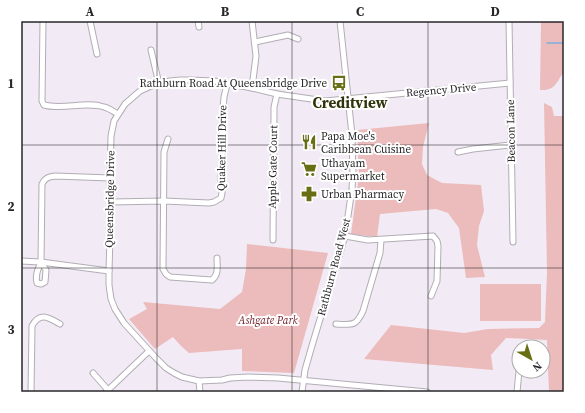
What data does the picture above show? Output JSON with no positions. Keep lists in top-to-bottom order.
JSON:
{
  "streets": {
    "street": [
      "Regency Drive",
      "Beacon Lane",
      "Quaker Hill Drive",
      "Apple Gate Court",
      "Queensbridge Drive",
      "Rathburn Road West"
    ]
  },
  "crossings": [
    ["Regency Drive", "Beacon Lane"],
    ["Regency Drive", "Queensbridge Drive"],
    ["Regency Drive", "Rathburn Road West"],
    ["Quaker Hill Drive", "Queensbridge Drive"],
    ["Apple Gate Court", "Queensbridge Drive"],
    ["Queensbridge Drive", "Rathburn Road West"]
  ],
  "districts": ["Creditview"],
  "parks": ["Ashgate Park"],
  "places": {
    "bus stop": ["Rathburn Road At Queensbridge Drive"],
    "restaurant": ["Papa Moe's Caribbean Cuisine"],
    "supermarket": ["Uthayam Supermarket"],
    "pharmacy": ["Urban Pharmacy"]
  },
  "north": "bottom right",
  "grid": {
    "columns": [
      "A",
      "B",
      "C",
      "D"
    ],
    "rows": ["1", "2", "3"]
  }
}
